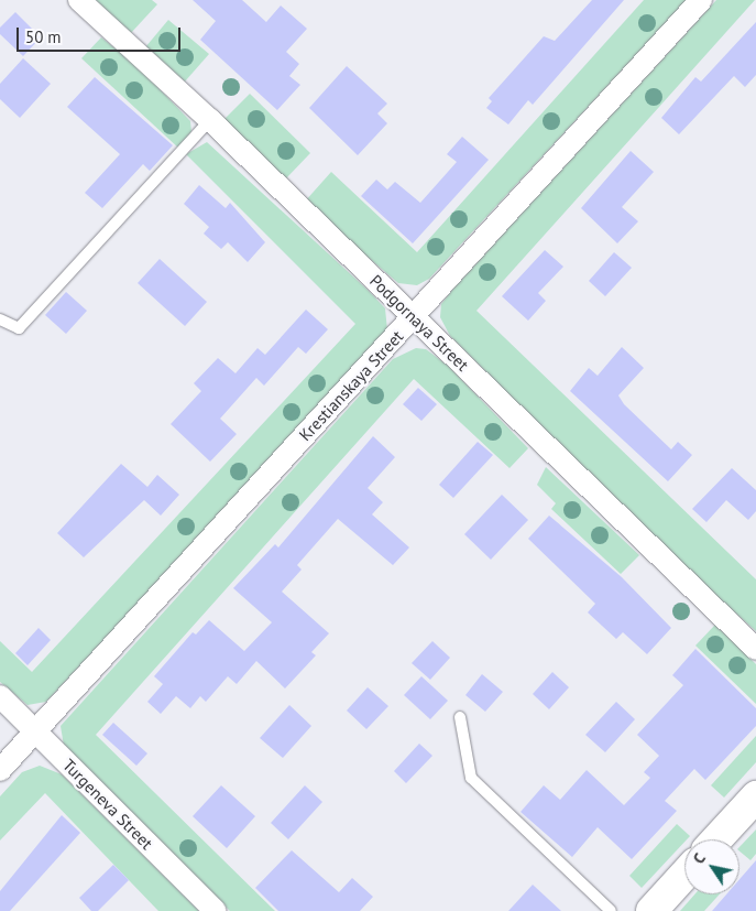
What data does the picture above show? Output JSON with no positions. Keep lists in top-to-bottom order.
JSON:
{
  "streets": {
    "street": ["Podgornaya Street", "Krestianskaya Street", "Turgeneva Street"]
  },
  "crossings": [
    ["Podgornaya Street", "Krestianskaya Street"],
    ["Krestianskaya Street", "Turgeneva Street"]
  ],
  "scale_bar": "50 m",
  "north": "top left"
}
